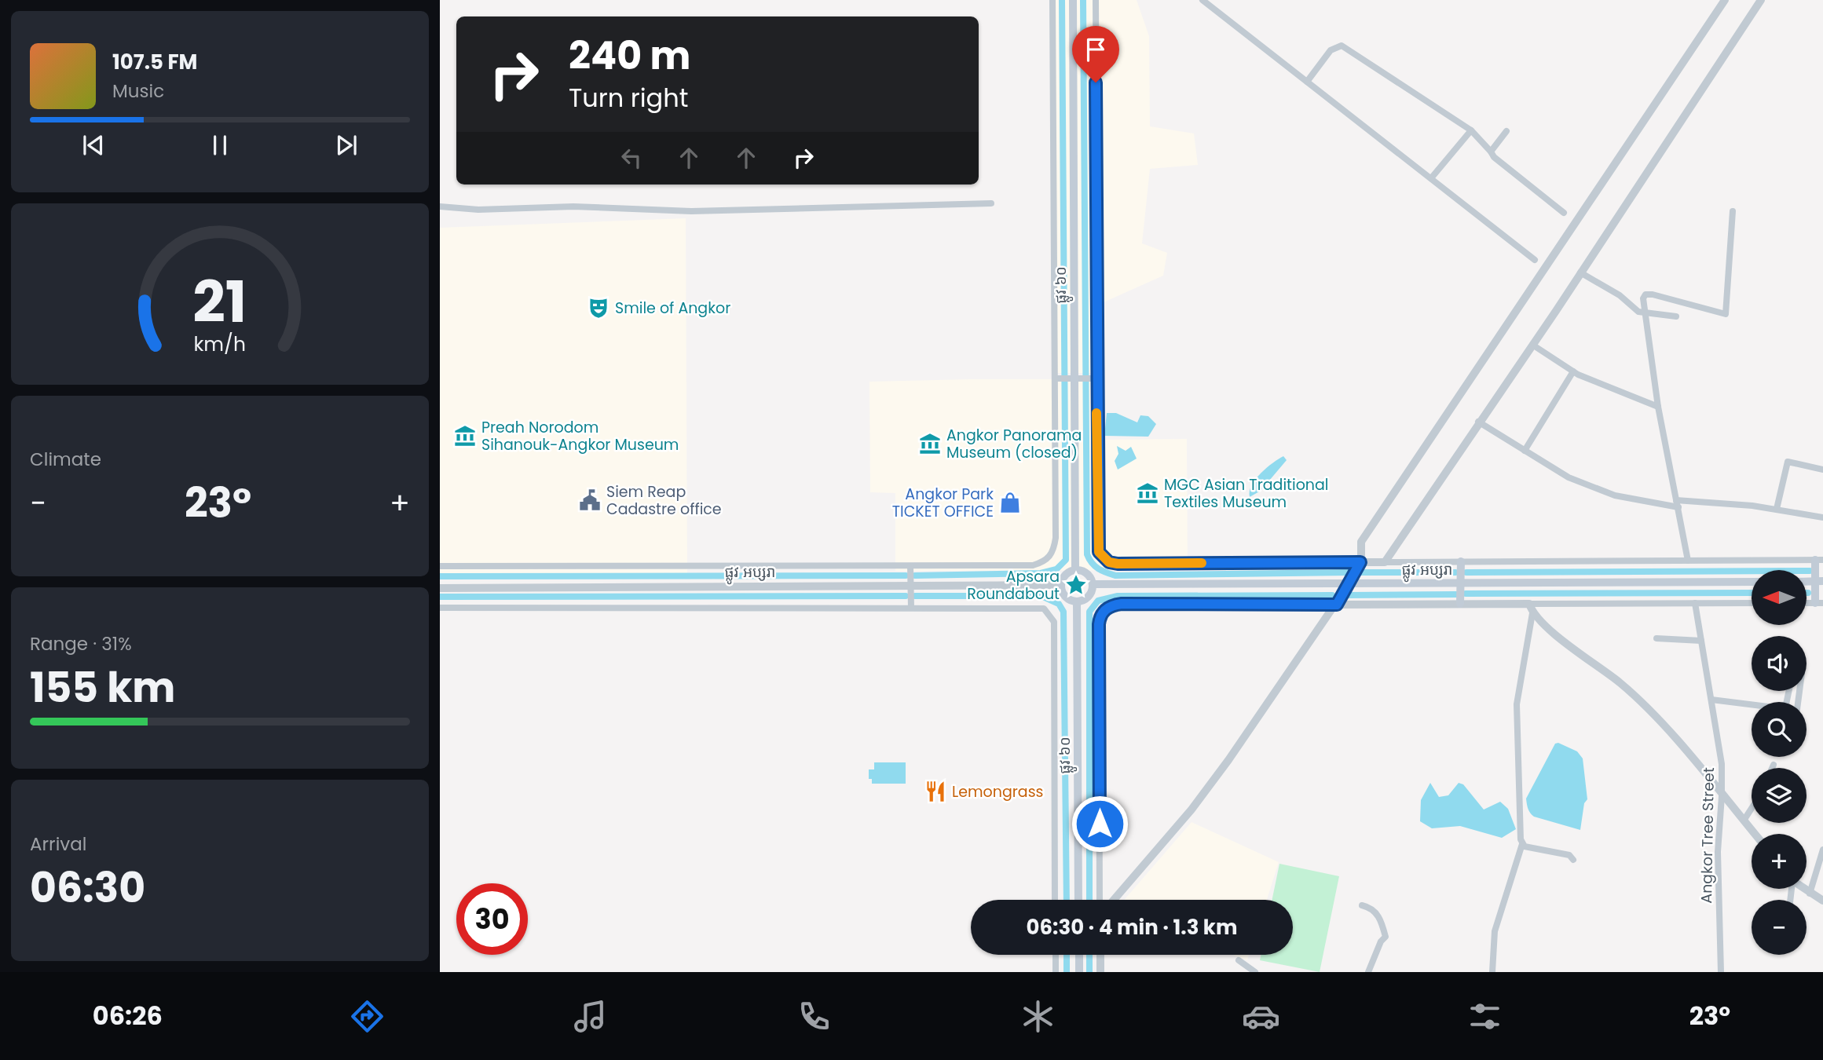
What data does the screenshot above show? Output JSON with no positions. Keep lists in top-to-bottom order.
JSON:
{
  "streets": {
    "main road": ["ផ្លូវ ៦០", "ផ្លូវ អប្សរា"],
    "street": ["Angkor Tree Street"]
  },
  "crossings": [
    ["ផ្លូវ ៦០", "ផ្លូវ អប្សរា"]
  ],
  "places": {
    "theatre": ["Smile of Angkor"],
    "museum": ["Preah Norodom Sihanouk-Angkor Museum", "Angkor Panorama Museum (closed)", "MGC Asian Traditional Textiles Museum"],
    "public building": ["Siem Reap Cadastre office"],
    "shop": ["Angkor Park TICKET OFFICE"],
    "place": ["Apsara Roundabout"],
    "restaurant": ["Lemongrass"]
  },
  "north": "left",
  "page": {
    "turn": ["240 m", "Turn right"],
    "song": ["107.5 FM", "Music"],
    "tile": [
      "Climate",
      ["Range · 31%", "155 km"],
      ["Arrival", "06:30"]
    ],
    "heat": ["−", "23°", "+"],
    "map_buttons": ["+", "−"],
    "limit": "30",
    "trip": "06:30 · 4 min · 1.3 km",
    "tabs": ["06:26", "23°"],
    "gauge": ["21", "km/h"]
  }
}
